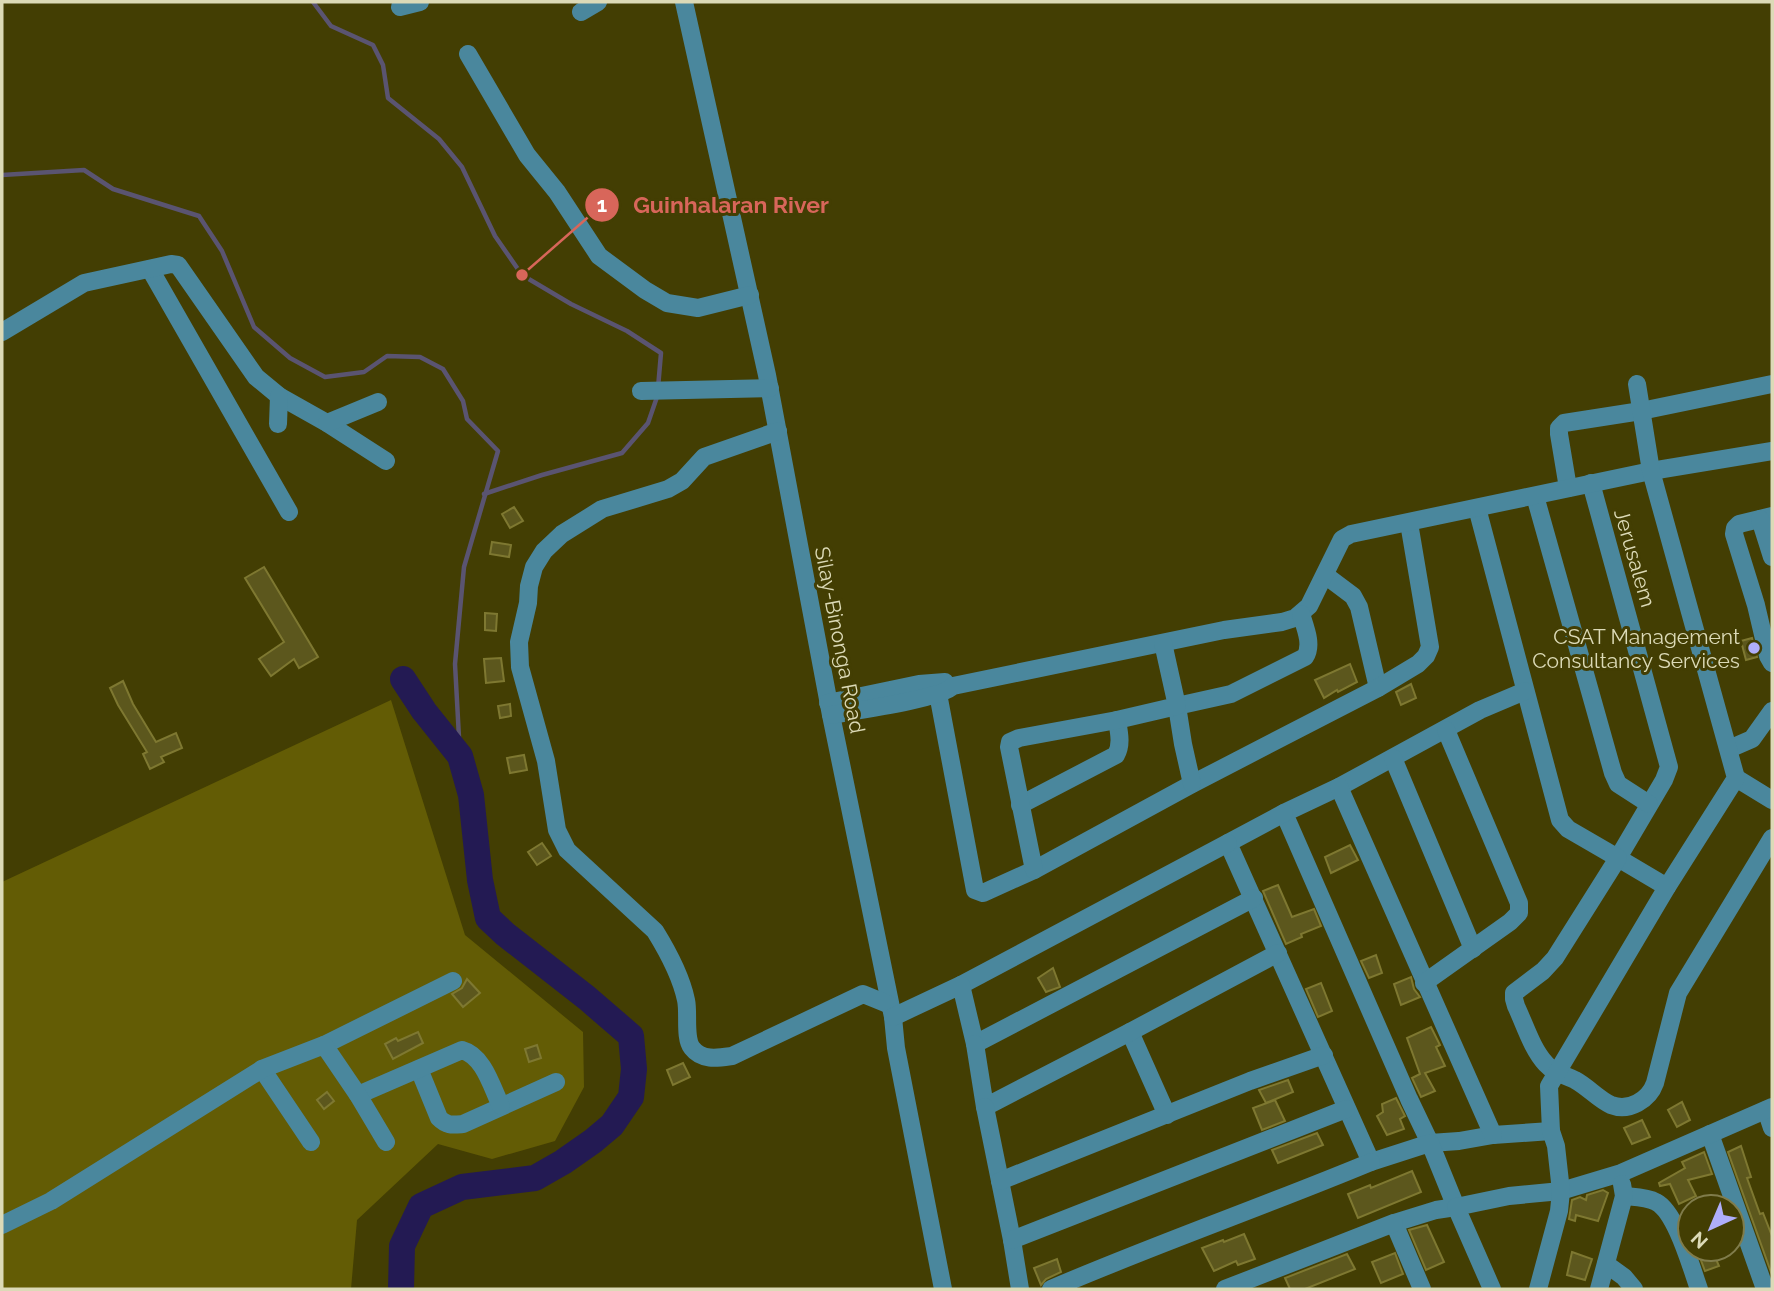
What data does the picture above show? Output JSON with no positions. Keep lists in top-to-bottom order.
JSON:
{
  "streets": {
    "street": ["Jerusalem", "Silay-Binonga Road"]
  },
  "places": ["Guinhalaran River", "CSAT Management Consultancy Services"],
  "north": "bottom left"
}
